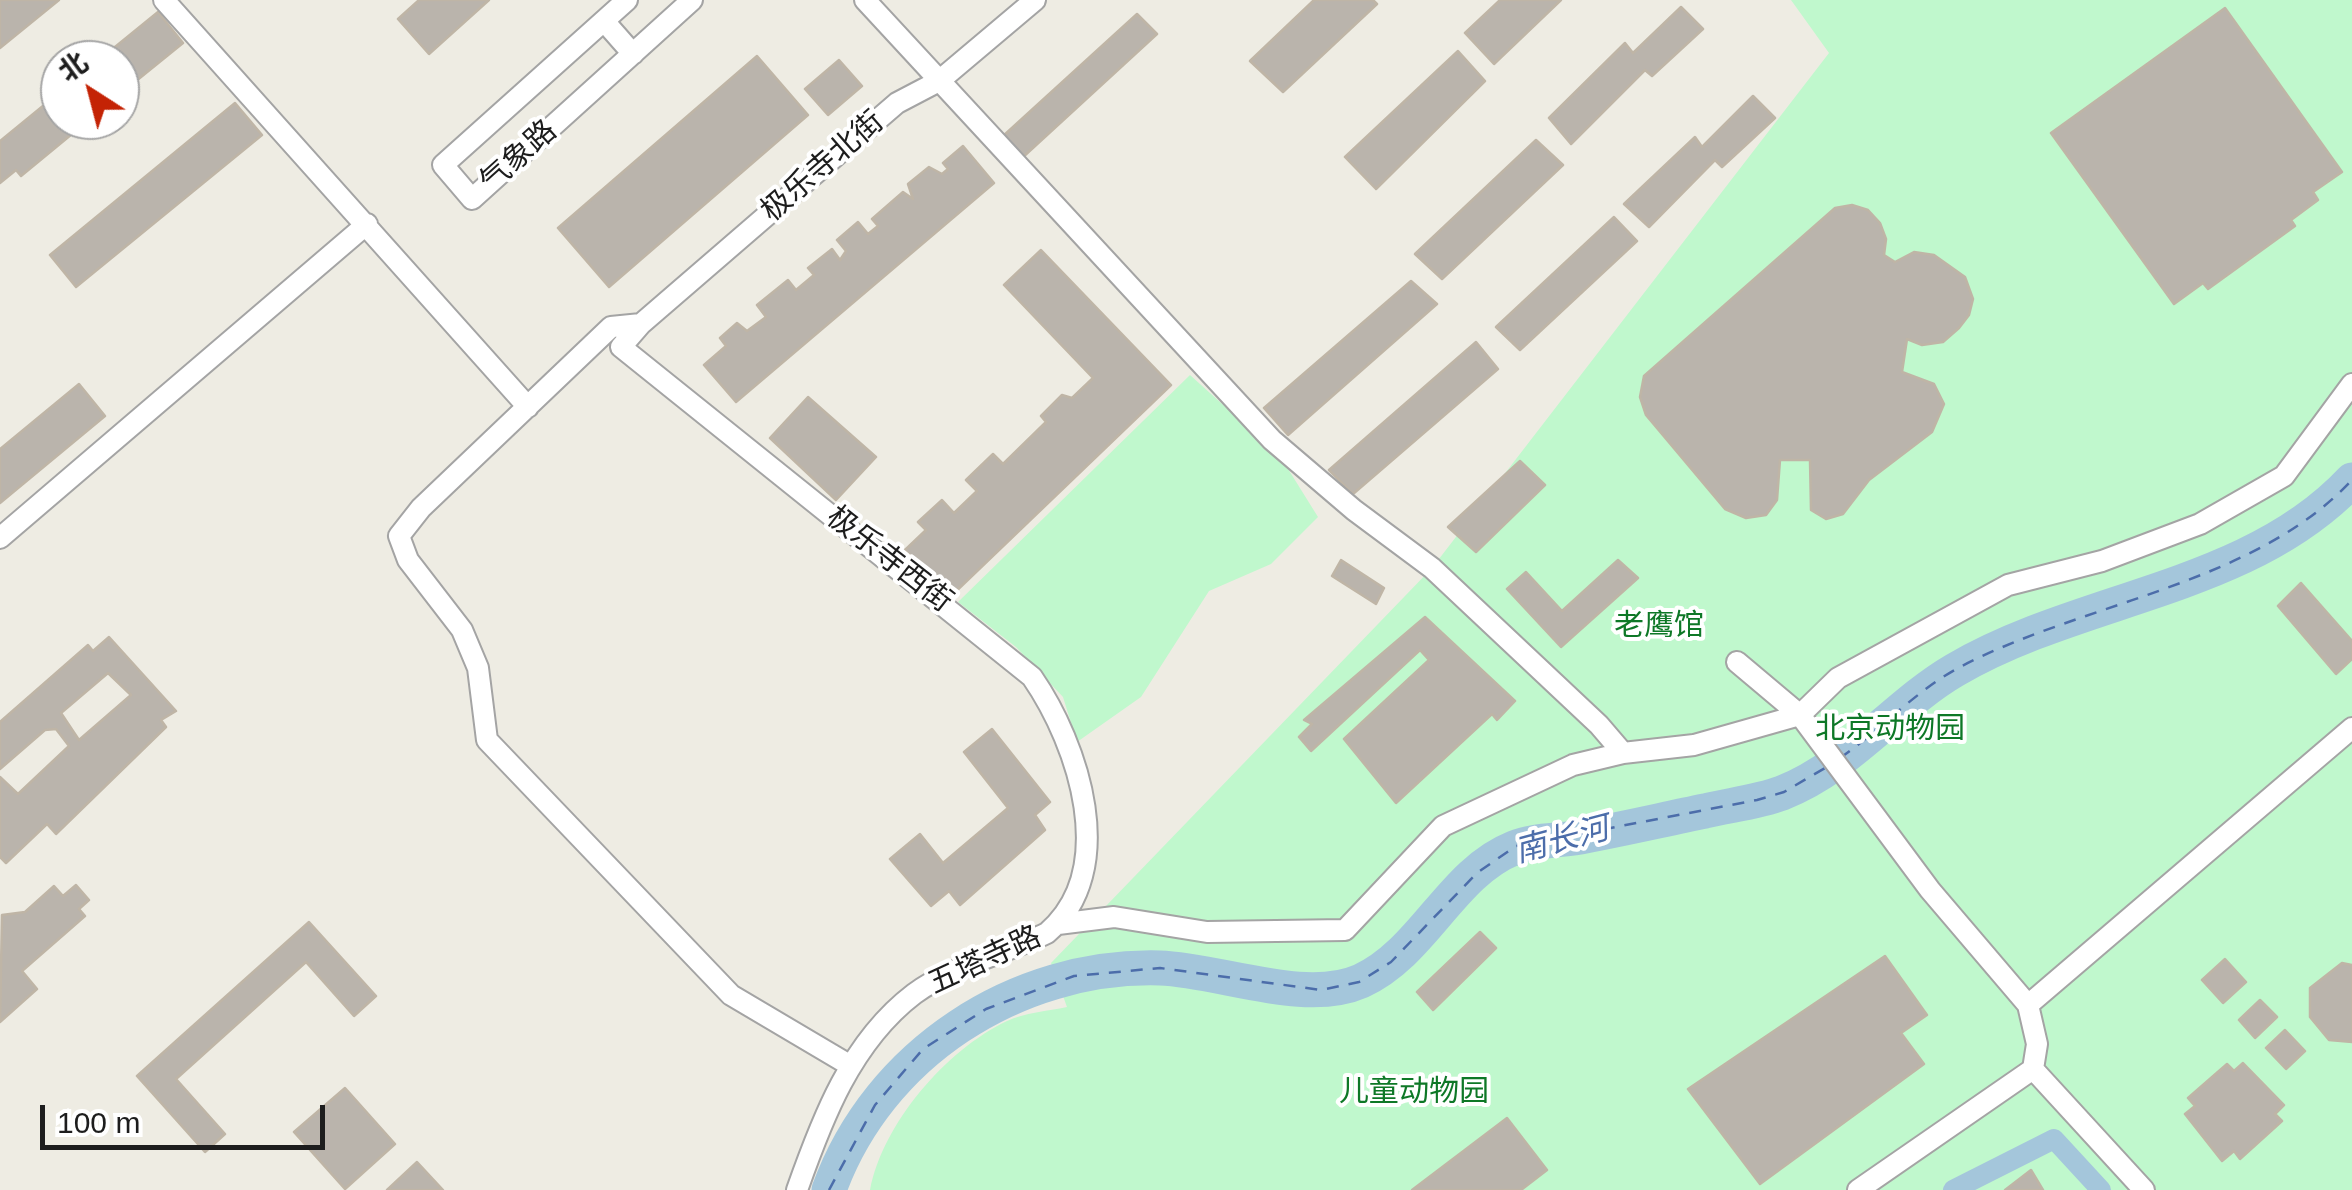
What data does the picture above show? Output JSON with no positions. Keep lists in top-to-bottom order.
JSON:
{
  "streets": {
    "street": [
      "气象路",
      "极乐寺北街",
      "极乐寺西街",
      "五塔寺路"
    ]
  },
  "crossings": [
    ["极乐寺北街", "极乐寺西街"],
    ["极乐寺西街", "五塔寺路"]
  ],
  "water": ["南长河"],
  "parks": ["老鹰馆", "北京动物园", "儿童动物园"],
  "scale_bar": "100 m",
  "north": "top left"
}
